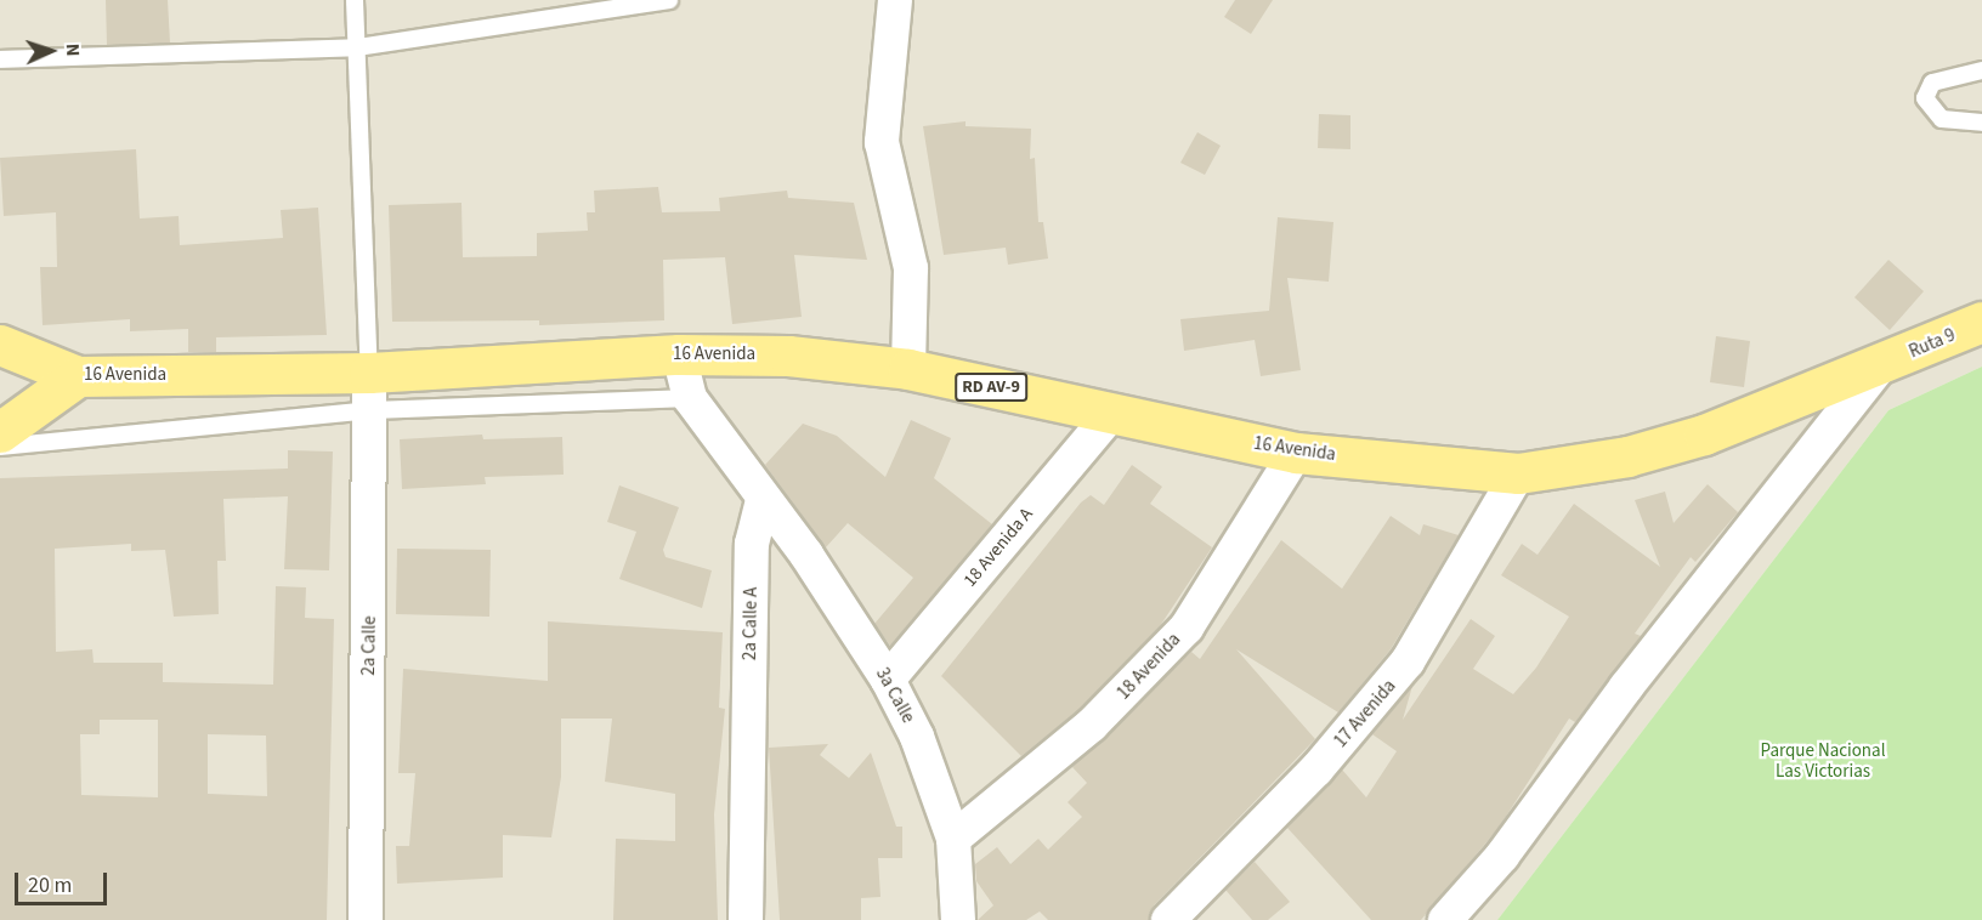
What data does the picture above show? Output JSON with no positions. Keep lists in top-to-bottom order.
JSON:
{
  "streets": {
    "main road": ["Ruta 9", "16 Avenida", "RD AV-9"],
    "street": [
      "18 Avenida A",
      "2a Calle A",
      "2a Calle",
      "18 Avenida",
      "3a Calle",
      "17 Avenida"
    ]
  },
  "crossings": [
    ["Ruta 9", "16 Avenida"],
    ["16 Avenida", "18 Avenida A"],
    ["16 Avenida", "2a Calle"],
    ["16 Avenida", "18 Avenida"],
    ["16 Avenida", "17 Avenida"],
    ["18 Avenida A", "3a Calle"],
    ["2a Calle A", "3a Calle"],
    ["18 Avenida", "3a Calle"]
  ],
  "parks": ["Parque Nacional Las Victorias"],
  "scale_bar": "20 m",
  "north": "right"
}
